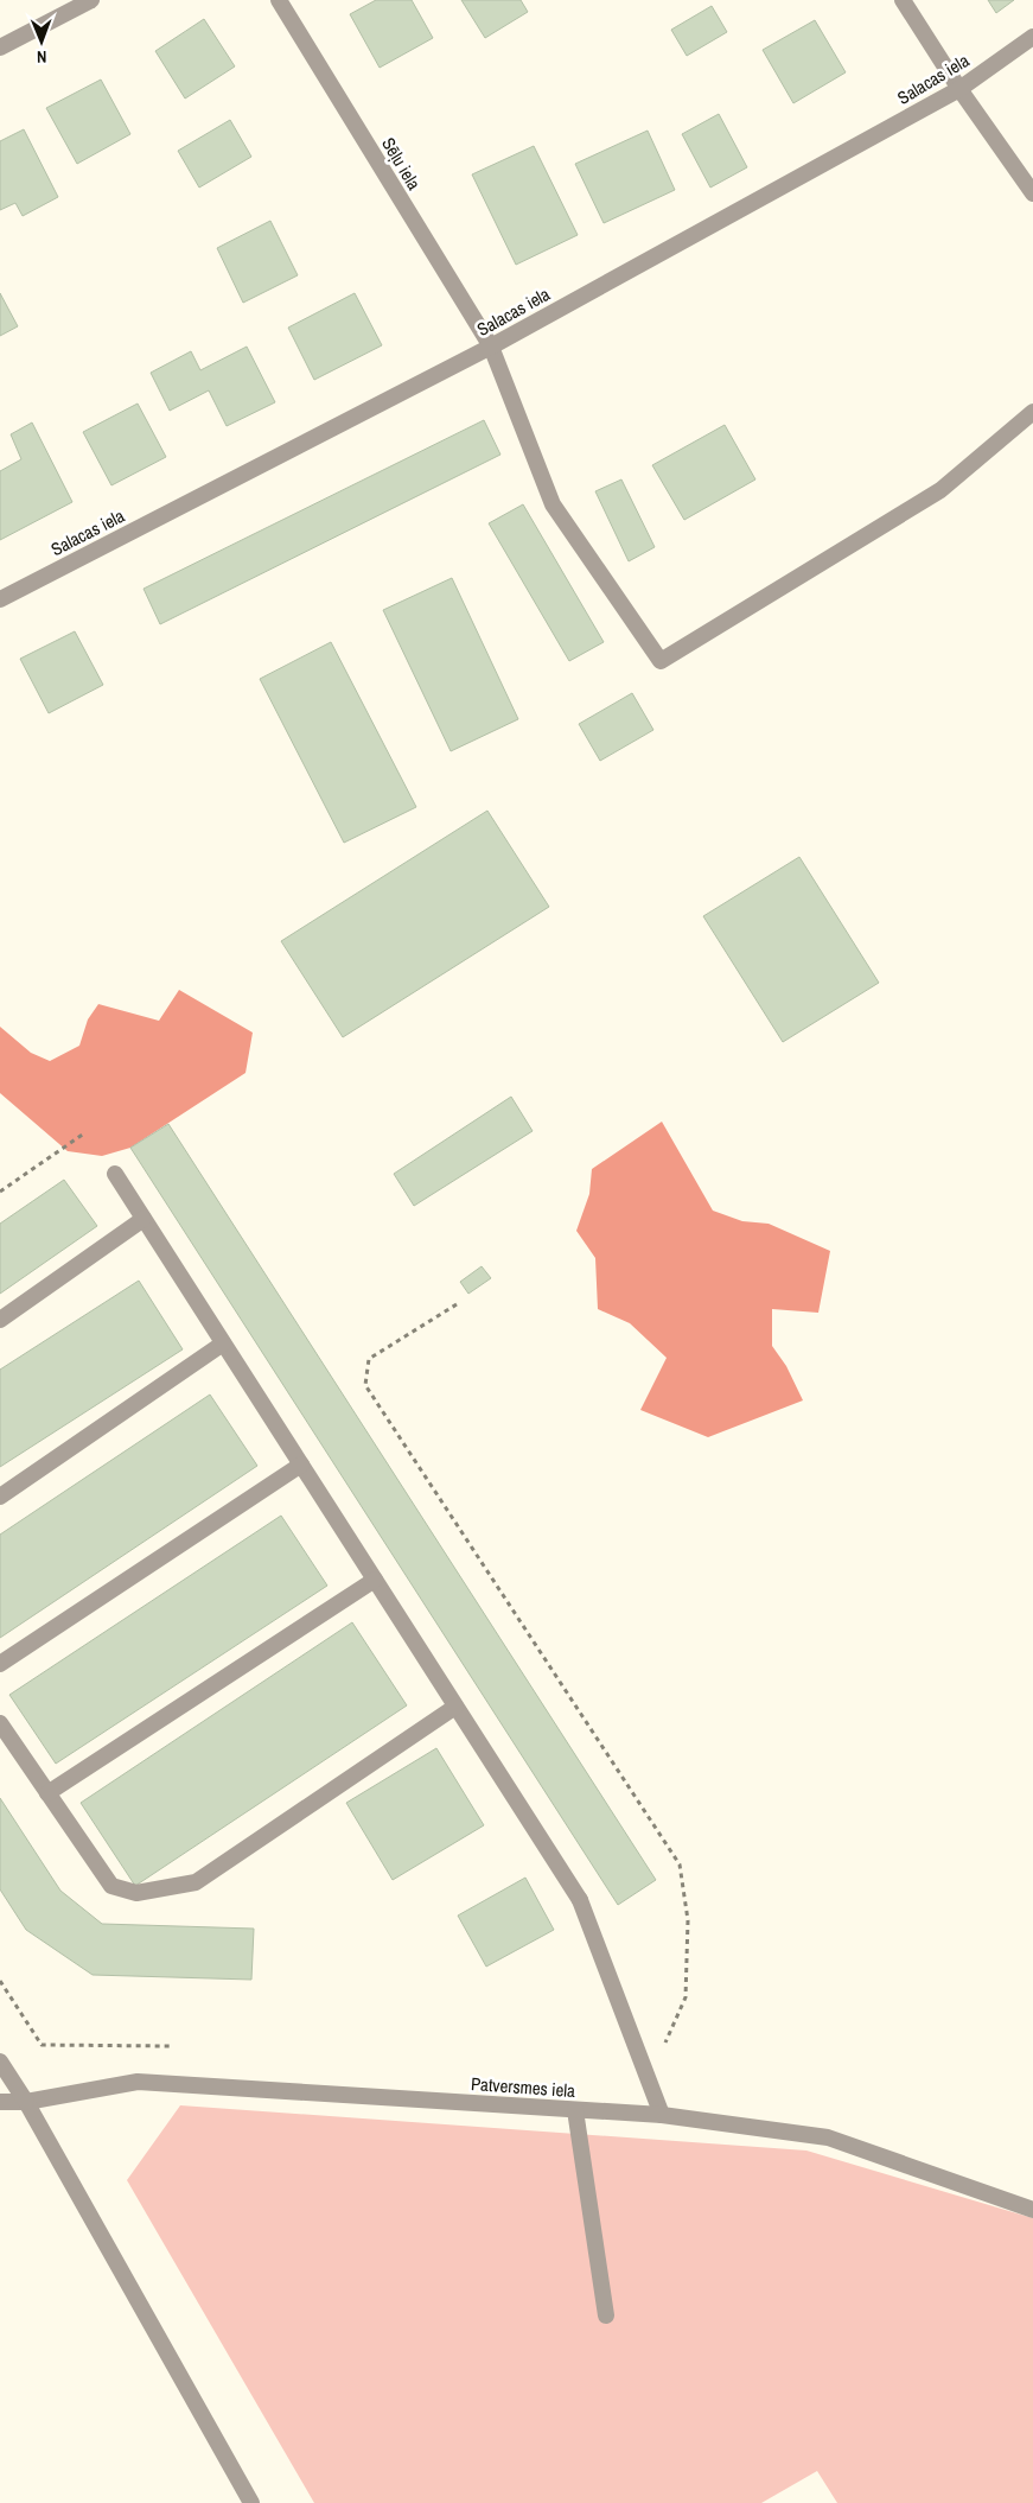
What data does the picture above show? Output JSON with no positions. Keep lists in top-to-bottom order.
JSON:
{
  "streets": {
    "street": ["Salacas iela", "Sēļu iela", "Patversmes iela"]
  },
  "crossings": [
    ["Salacas iela", "Sēļu iela"]
  ],
  "north": "bottom"
}
